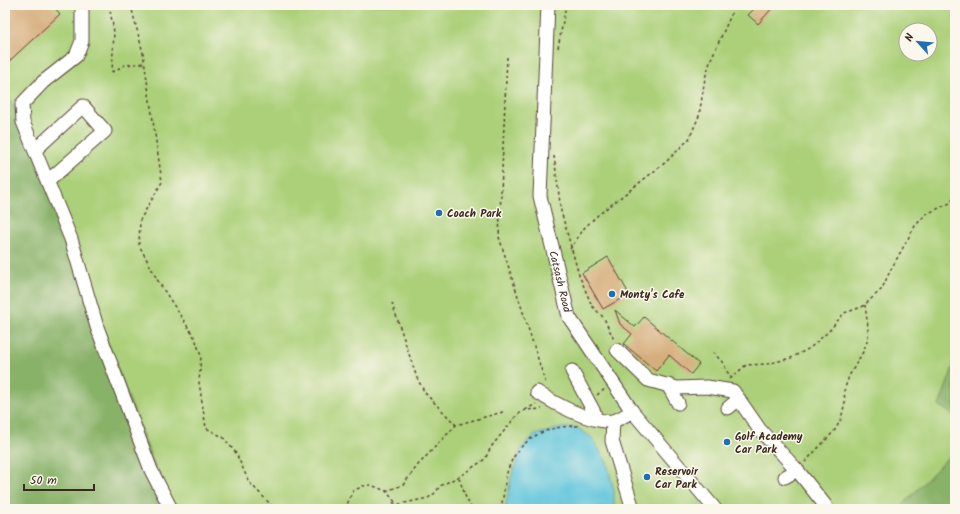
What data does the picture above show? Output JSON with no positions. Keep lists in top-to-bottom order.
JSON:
{
  "streets": {
    "street": ["Catsash Road"]
  },
  "places": [
    "Coach Park",
    "Monty's Cafe",
    "Golf Academy Car Park",
    "Reservoir Car Park"
  ],
  "scale_bar": "50 m",
  "north": "top left"
}
